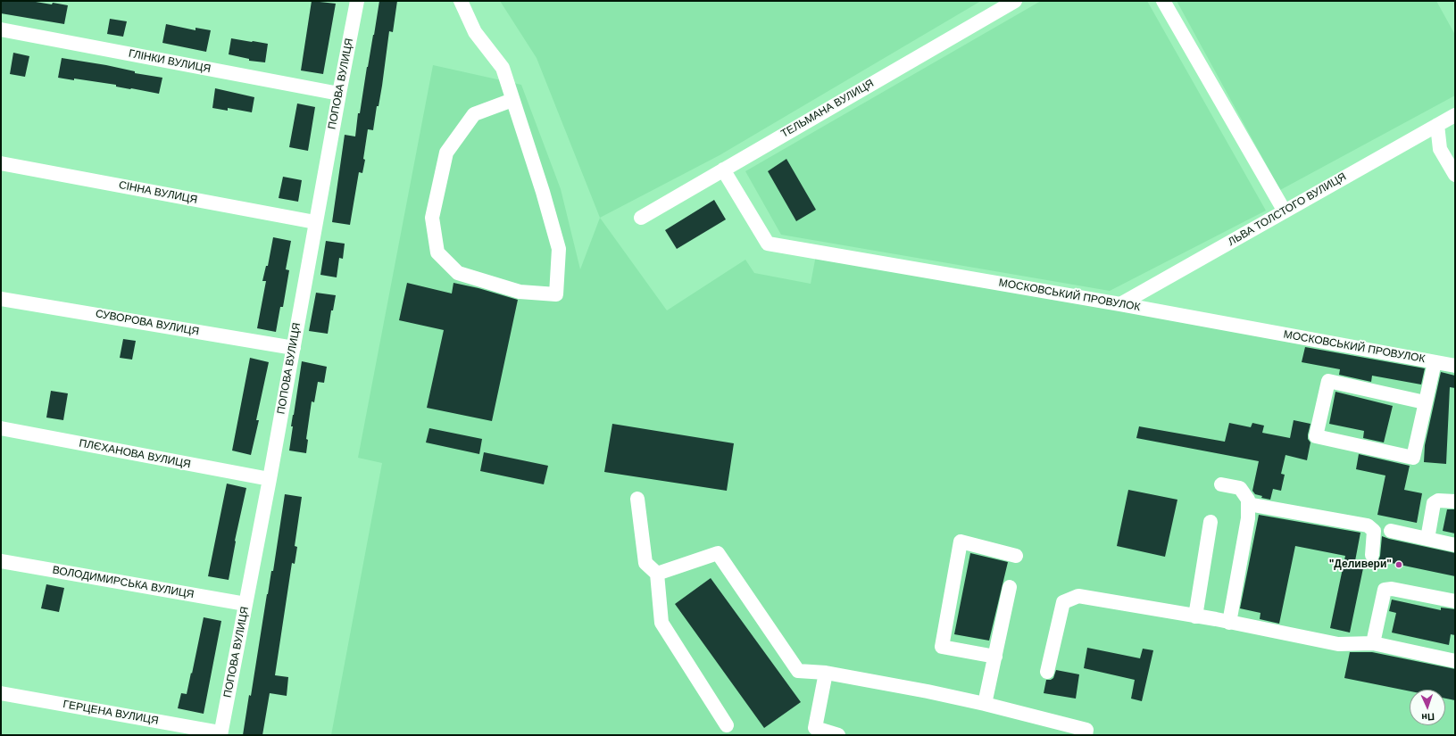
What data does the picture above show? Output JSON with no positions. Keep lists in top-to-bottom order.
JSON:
{
  "streets": {
    "street": [
      "ГЛІНКИ ВУЛИЦЯ",
      "ПОПОВА ВУЛИЦЯ",
      "ТЕЛЬМАНА ВУЛИЦЯ",
      "СІННА ВУЛИЦЯ",
      "ЛЬВА ТОЛСТОГО ВУЛИЦЯ",
      "МОСКОВСЬКИЙ ПРОВУЛОК",
      "СУВОРОВА ВУЛИЦЯ",
      "ПЛЄХАНОВА ВУЛИЦЯ",
      "ВОЛОДИМИРСЬКА ВУЛИЦЯ",
      "ГЕРЦЕНА ВУЛИЦЯ"
    ]
  },
  "crossings": [
    ["ГЛІНКИ ВУЛИЦЯ", "ПОПОВА ВУЛИЦЯ"],
    ["ПОПОВА ВУЛИЦЯ", "СІННА ВУЛИЦЯ"],
    ["ПОПОВА ВУЛИЦЯ", "СУВОРОВА ВУЛИЦЯ"],
    ["ПОПОВА ВУЛИЦЯ", "ПЛЄХАНОВА ВУЛИЦЯ"],
    ["ПОПОВА ВУЛИЦЯ", "ВОЛОДИМИРСЬКА ВУЛИЦЯ"],
    ["ПОПОВА ВУЛИЦЯ", "ГЕРЦЕНА ВУЛИЦЯ"],
    ["ТЕЛЬМАНА ВУЛИЦЯ", "МОСКОВСЬКИЙ ПРОВУЛОК"],
    ["ЛЬВА ТОЛСТОГО ВУЛИЦЯ", "МОСКОВСЬКИЙ ПРОВУЛОК"]
  ],
  "places": ["\"Деливери\""],
  "north": "bottom"
}
